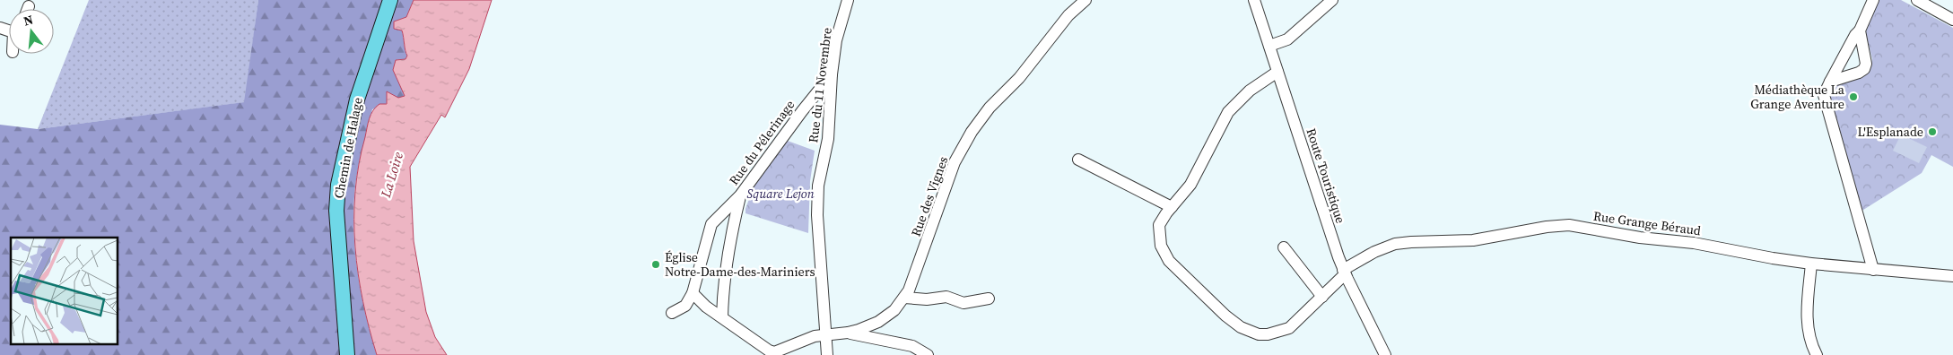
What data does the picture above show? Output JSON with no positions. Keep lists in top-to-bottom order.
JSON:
{
  "streets": {
    "main road": ["Chemin de Halage"],
    "street": [
      "Rue du 11 Novembre",
      "Rue du Pélerinage",
      "Route Touristique",
      "Rue des Vignes",
      "Rue Grange Béraud"
    ]
  },
  "crossings": [
    ["Rue du 11 Novembre", "Rue du Pélerinage"],
    ["Rue du 11 Novembre", "Rue des Vignes"],
    ["Route Touristique", "Rue Grange Béraud"]
  ],
  "water": ["La Loire"],
  "parks": ["Square Lejon"],
  "places": ["Médiathèque La Grange Aventure", "L'Esplanade", "Église Notre-Dame-des-Mariniers"],
  "north": "top"
}
